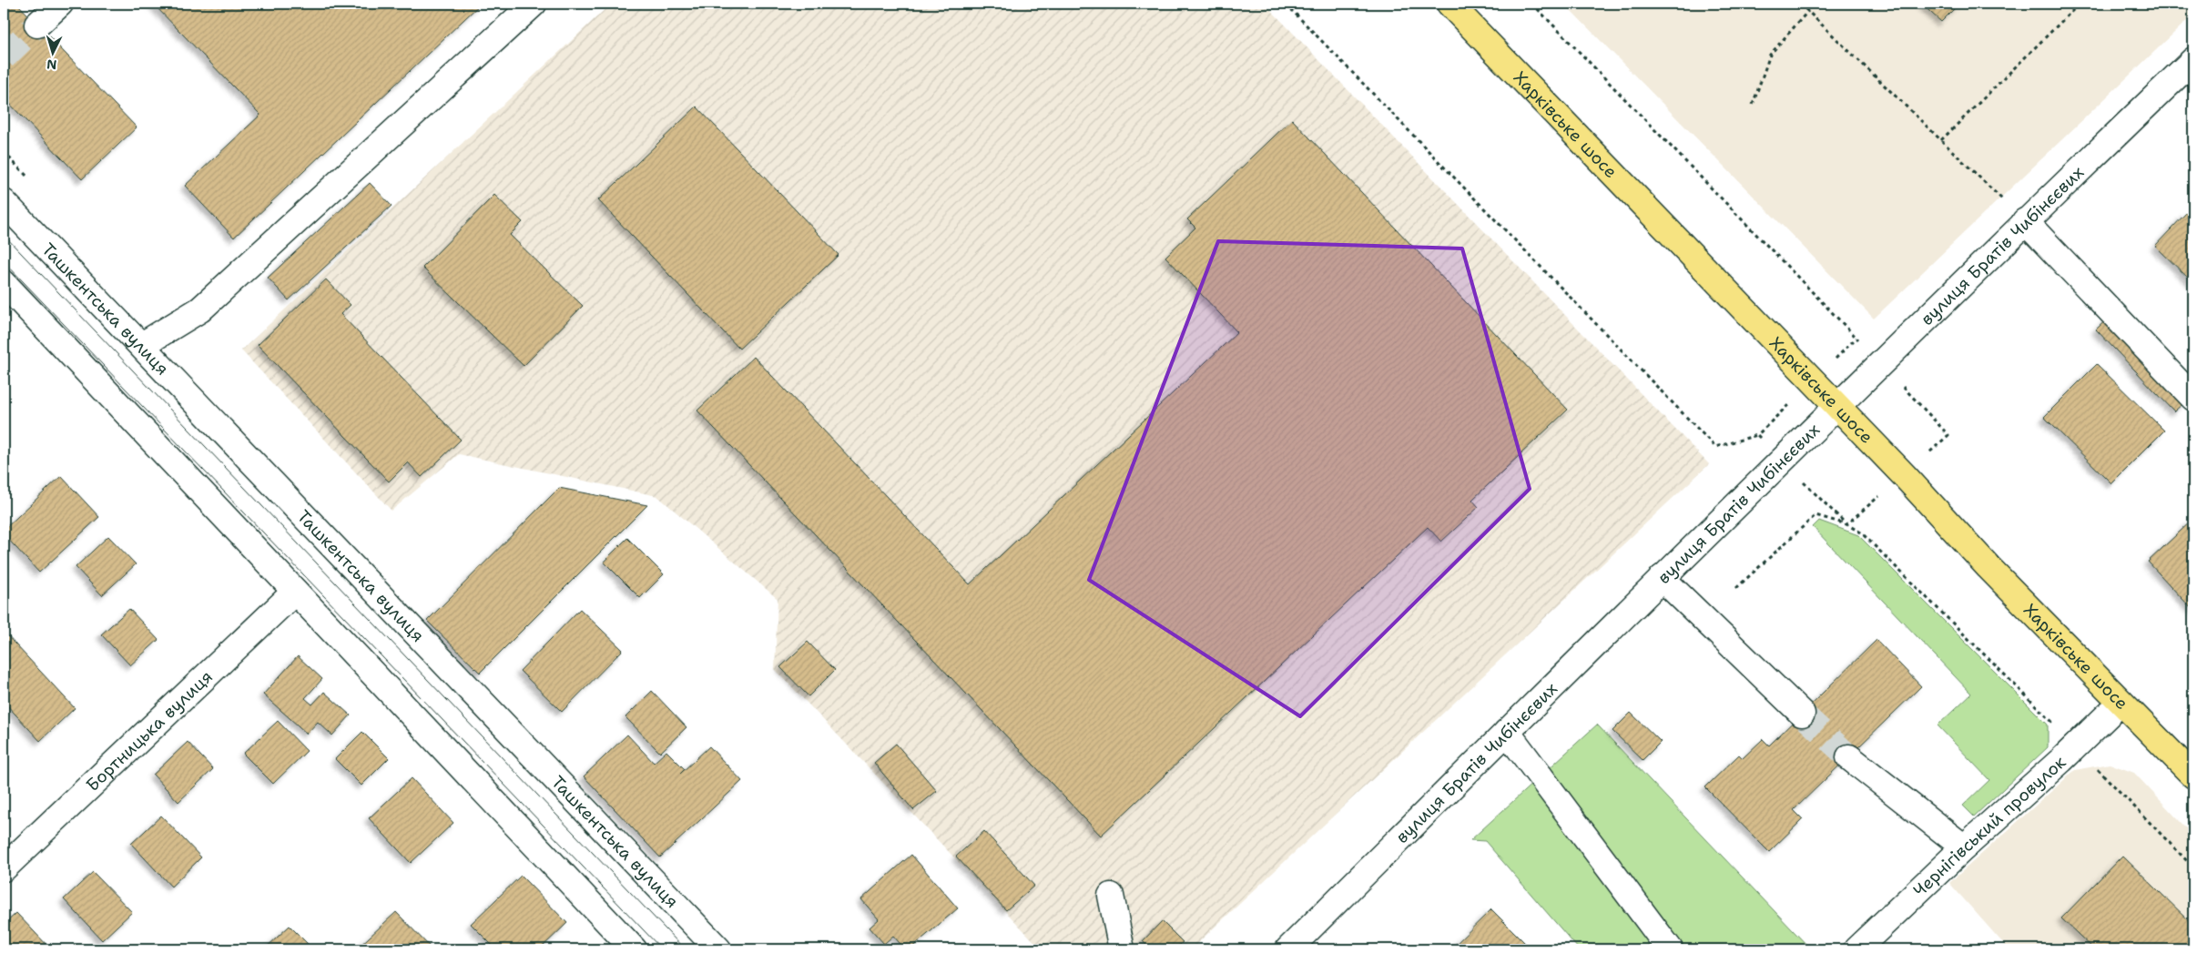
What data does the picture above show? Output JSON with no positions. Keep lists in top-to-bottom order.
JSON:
{
  "streets": {
    "main road": ["Харківське шосе"],
    "street": [
      "вулиця Братів Чибінєєвих",
      "Ташкентська вулиця",
      "Бортницька вулиця",
      "Чернігівський провулок"
    ]
  },
  "crossings": [
    ["Харківське шосе", "вулиця Братів Чибінєєвих"],
    ["Харківське шосе", "Чернігівський провулок"]
  ],
  "north": "bottom"
}
